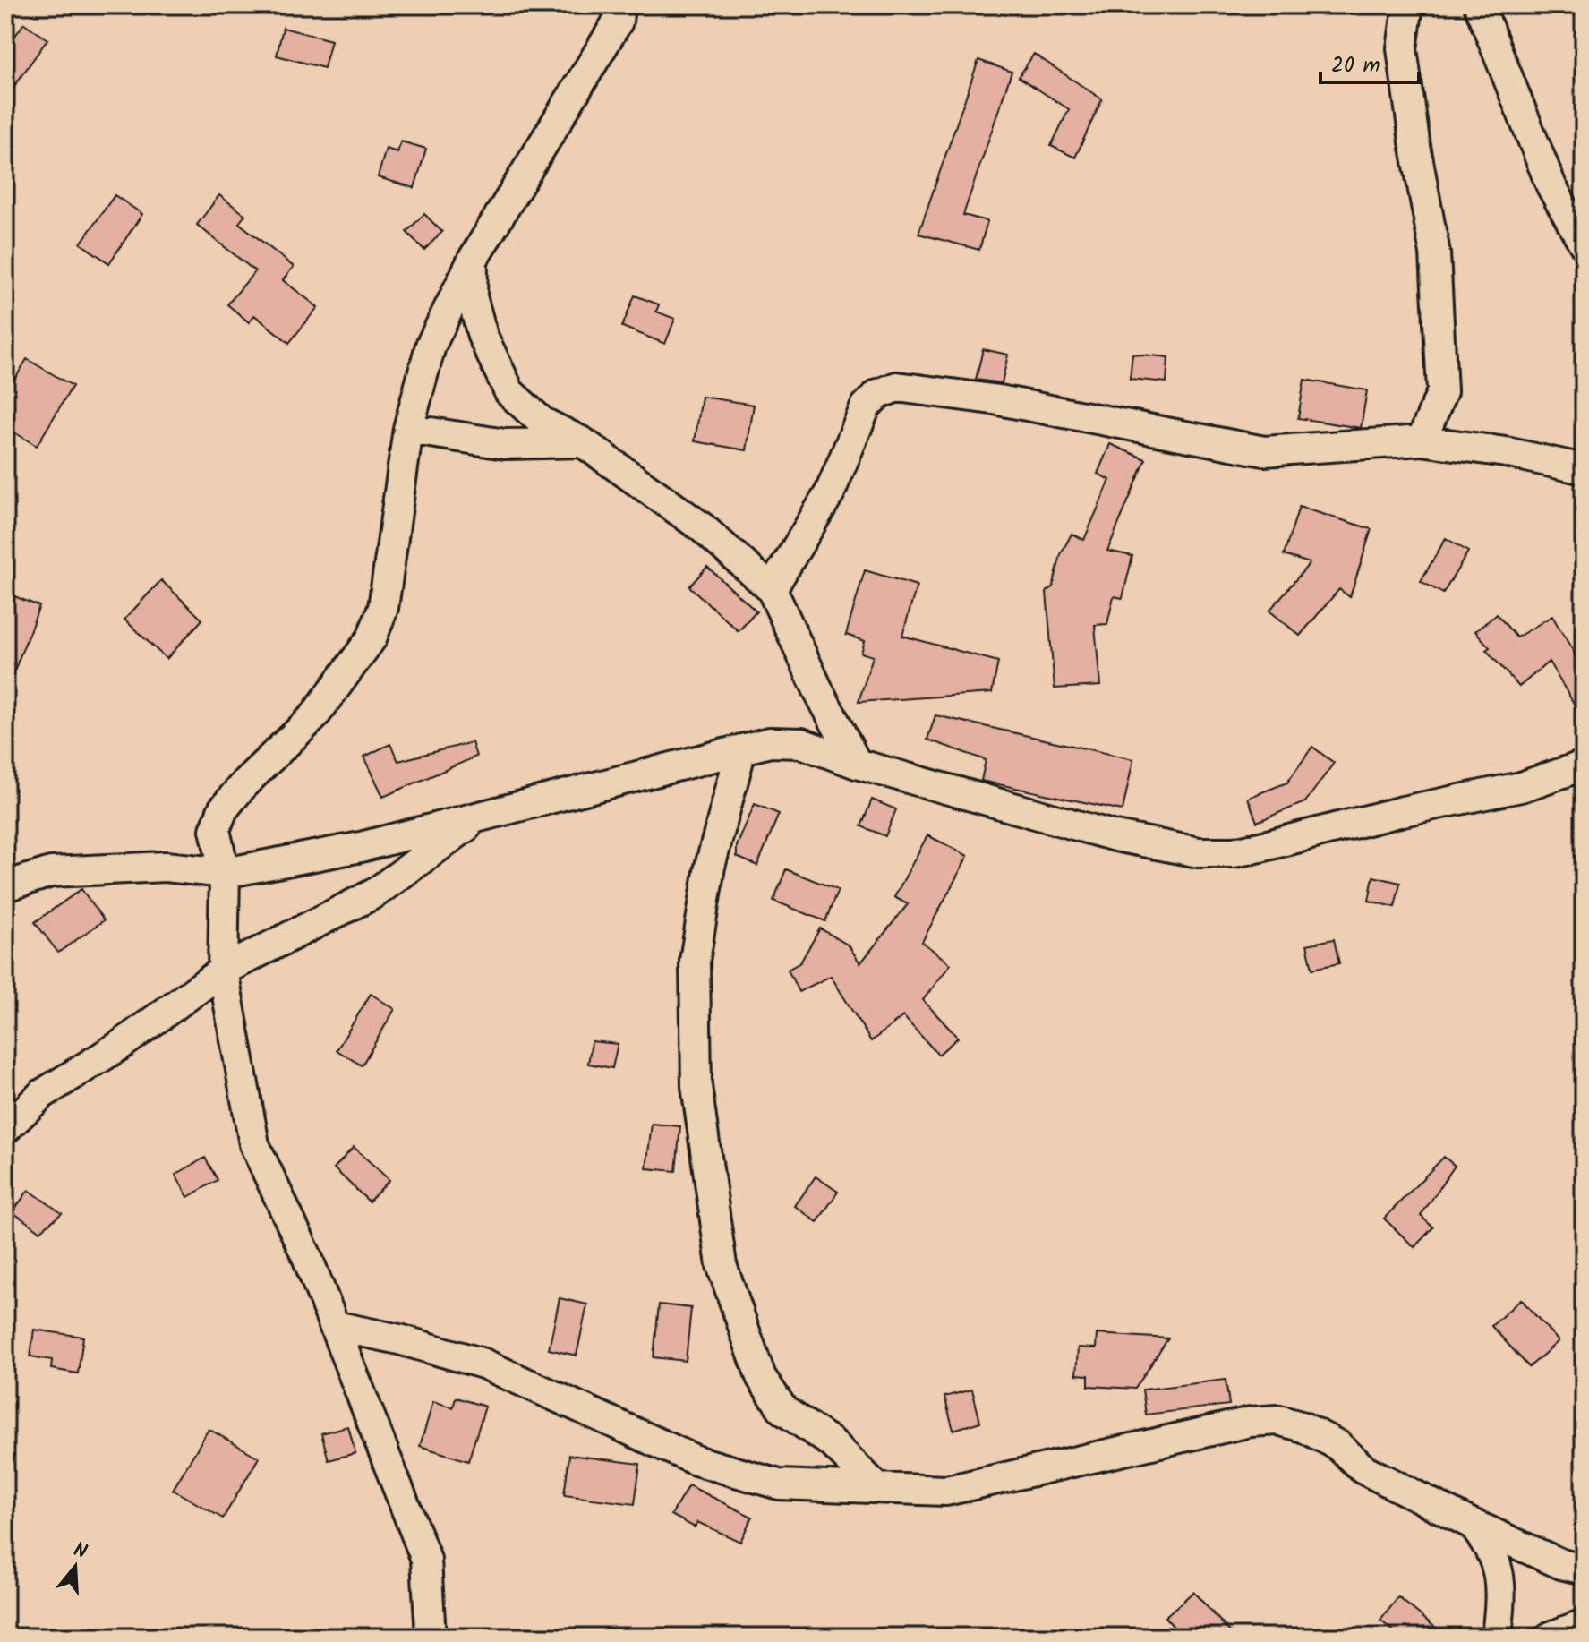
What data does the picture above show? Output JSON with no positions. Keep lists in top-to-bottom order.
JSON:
{
  "scale_bar": "20 m",
  "north": "top"
}
